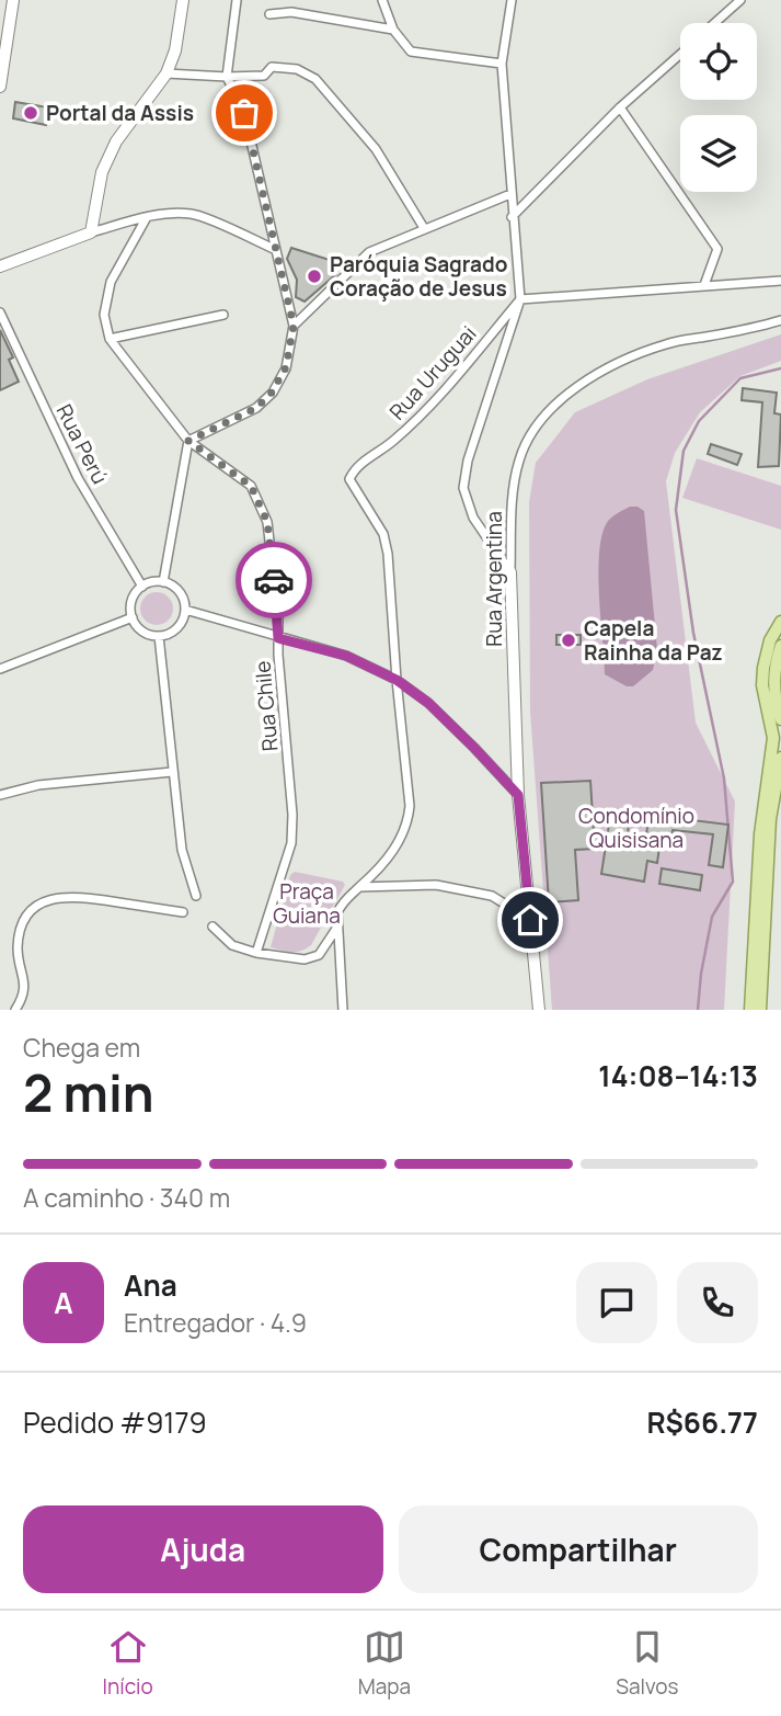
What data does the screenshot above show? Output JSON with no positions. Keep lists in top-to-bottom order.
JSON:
{
  "streets": {
    "street": [
      "Rua Uruguai",
      "Rua Perú",
      "Rua Argentina",
      "Rua Chile"
    ]
  },
  "parks": ["Condomínio Quisisana", "Praça Guiana"],
  "places": ["Portal da Assis", "Paróquia Sagrado Coração de Jesus", "Capela Rainha da Paz"],
  "page": {
    "heading": ["2 min", "Chega em", "14:08–14:13"],
    "panel": [
      "Ana",
      "Entregador · 4.9",
      "Pedido #9179",
      "R$66.77"
    ],
    "bar": "A caminho · 340 m",
    "round": "A",
    "buttons": ["Ajuda", "Compartilhar"],
    "tabs": ["Início", "Mapa", "Salvos"]
  }
}
